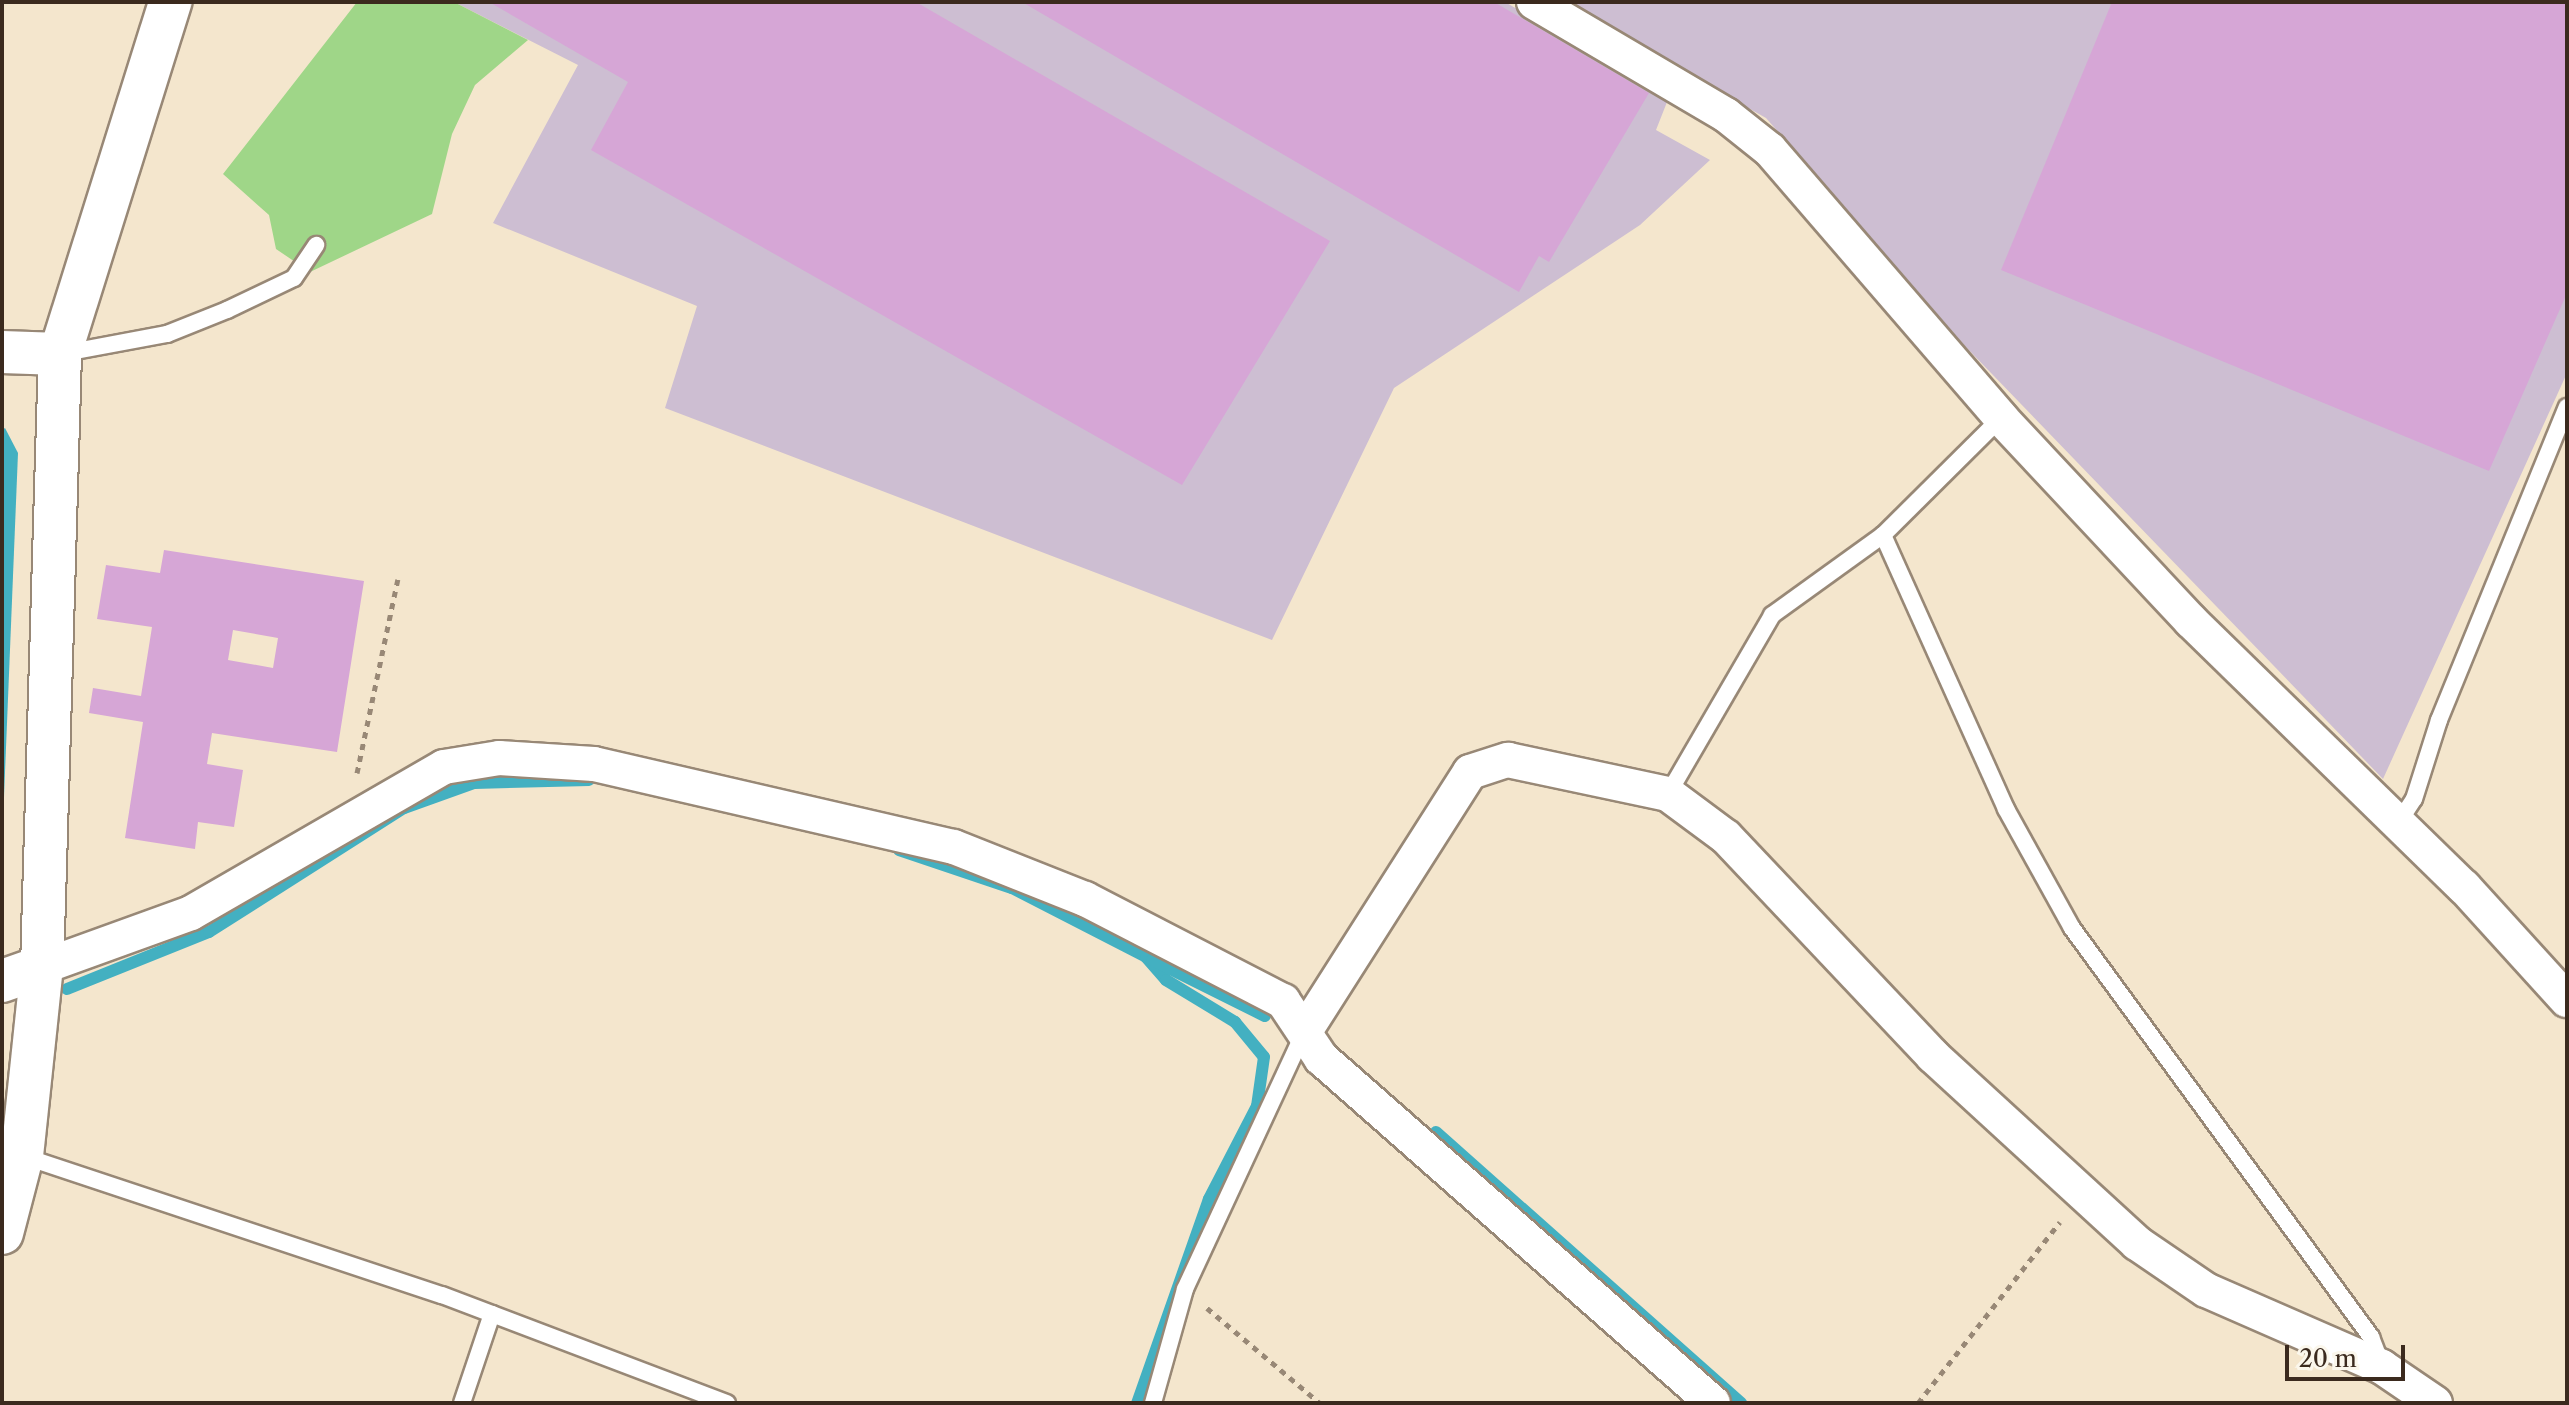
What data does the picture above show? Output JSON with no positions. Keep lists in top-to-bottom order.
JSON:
{
  "scale_bar": "20 m"
}
